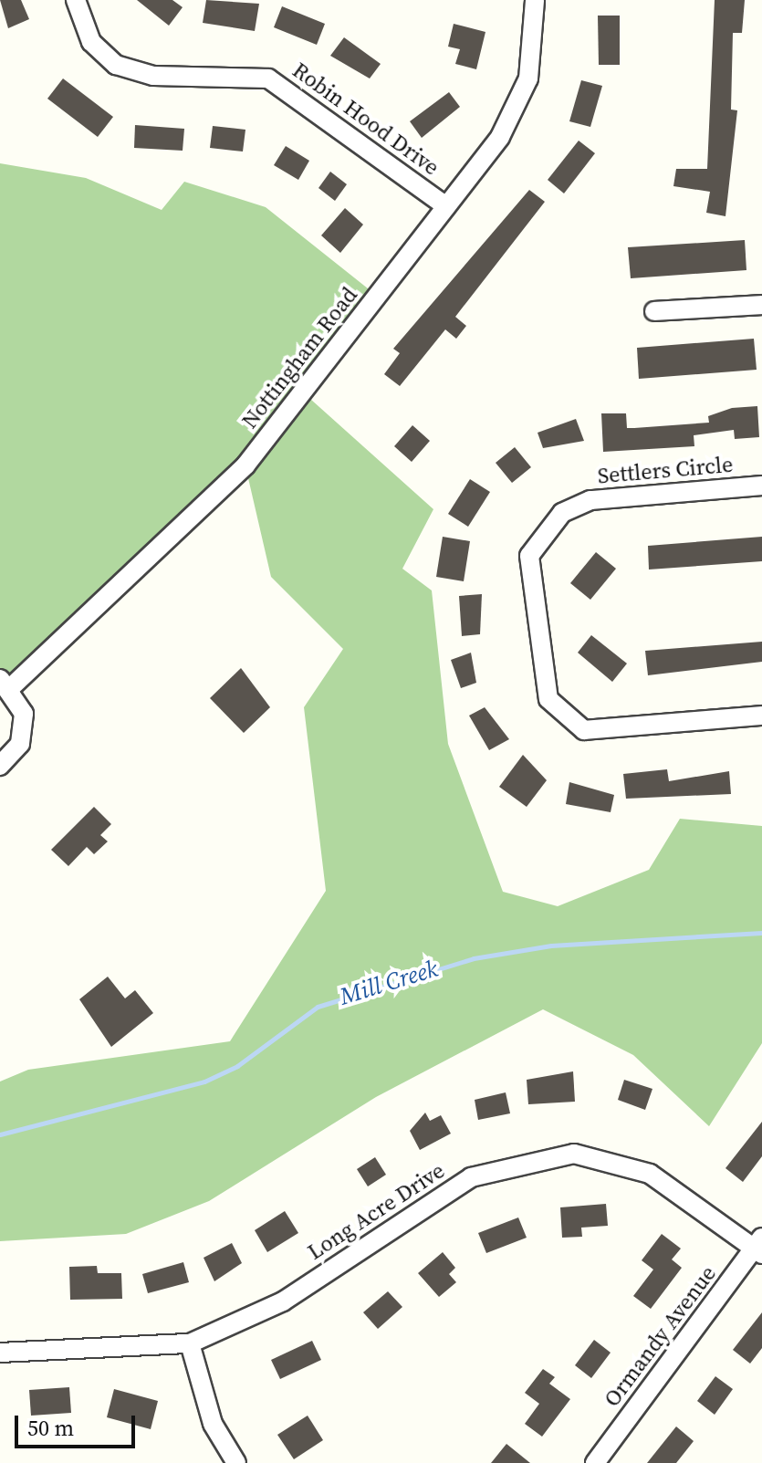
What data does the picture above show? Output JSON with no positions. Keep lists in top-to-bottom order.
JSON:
{
  "streets": {
    "street": [
      "Robin Hood Drive",
      "Nottingham Road",
      "Settlers Circle",
      "Long Acre Drive",
      "Ormandy Avenue"
    ]
  },
  "crossings": [
    ["Robin Hood Drive", "Nottingham Road"],
    ["Long Acre Drive", "Ormandy Avenue"]
  ],
  "water": ["Mill Creek"],
  "scale_bar": "50 m"
}
